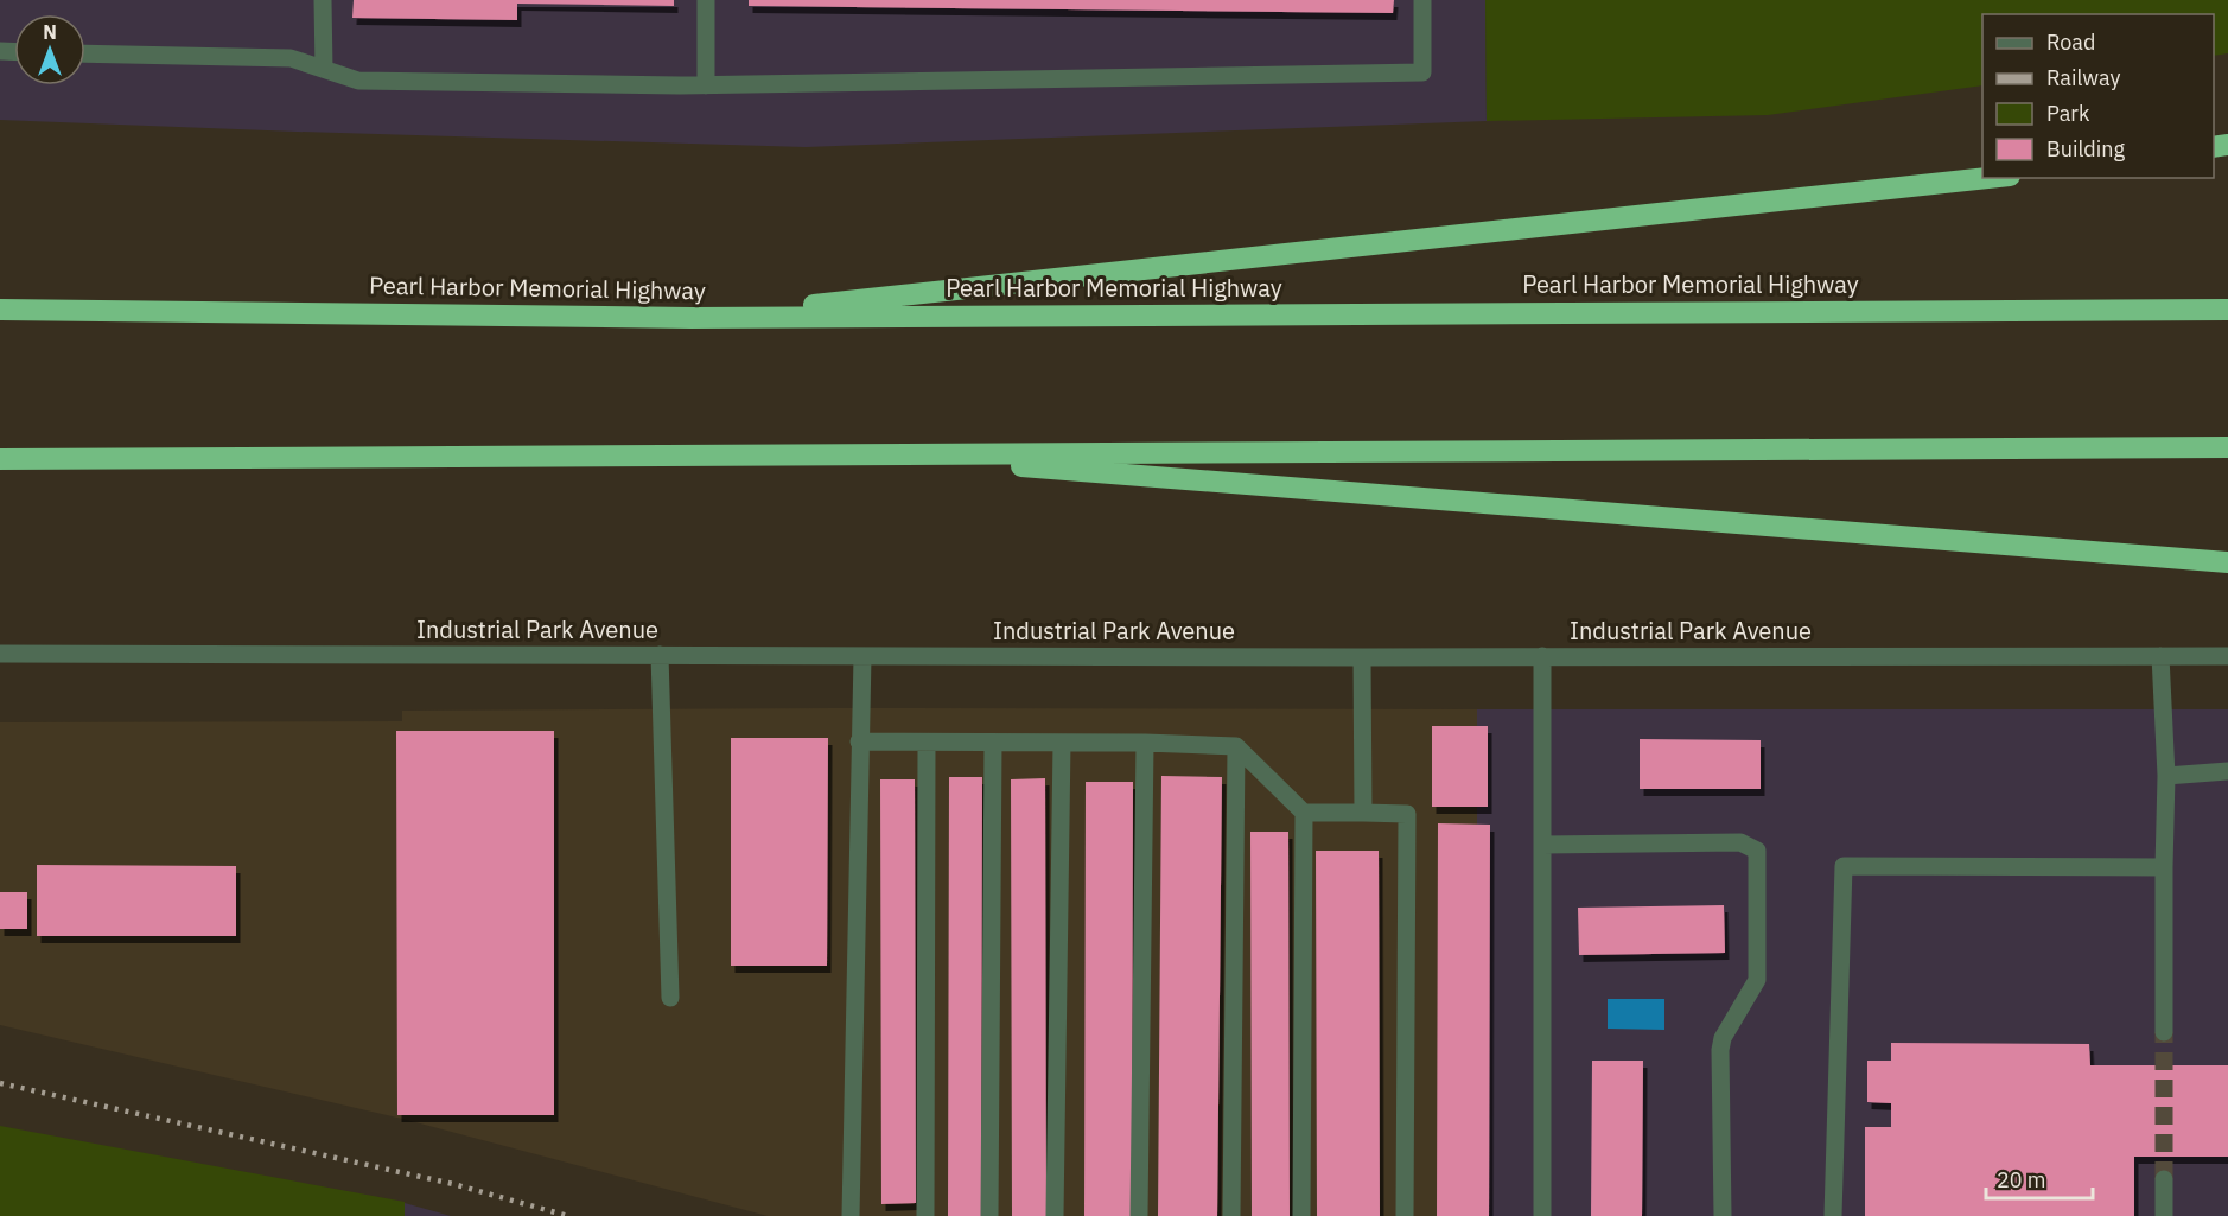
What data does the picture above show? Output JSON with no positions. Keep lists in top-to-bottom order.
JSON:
{
  "streets": {
    "highway": ["Pearl Harbor Memorial Highway"],
    "street": ["Industrial Park Avenue"]
  },
  "legend": [
    "Road",
    "Railway",
    "Park",
    "Building"
  ],
  "scale_bar": "20 m",
  "north": "top"
}
